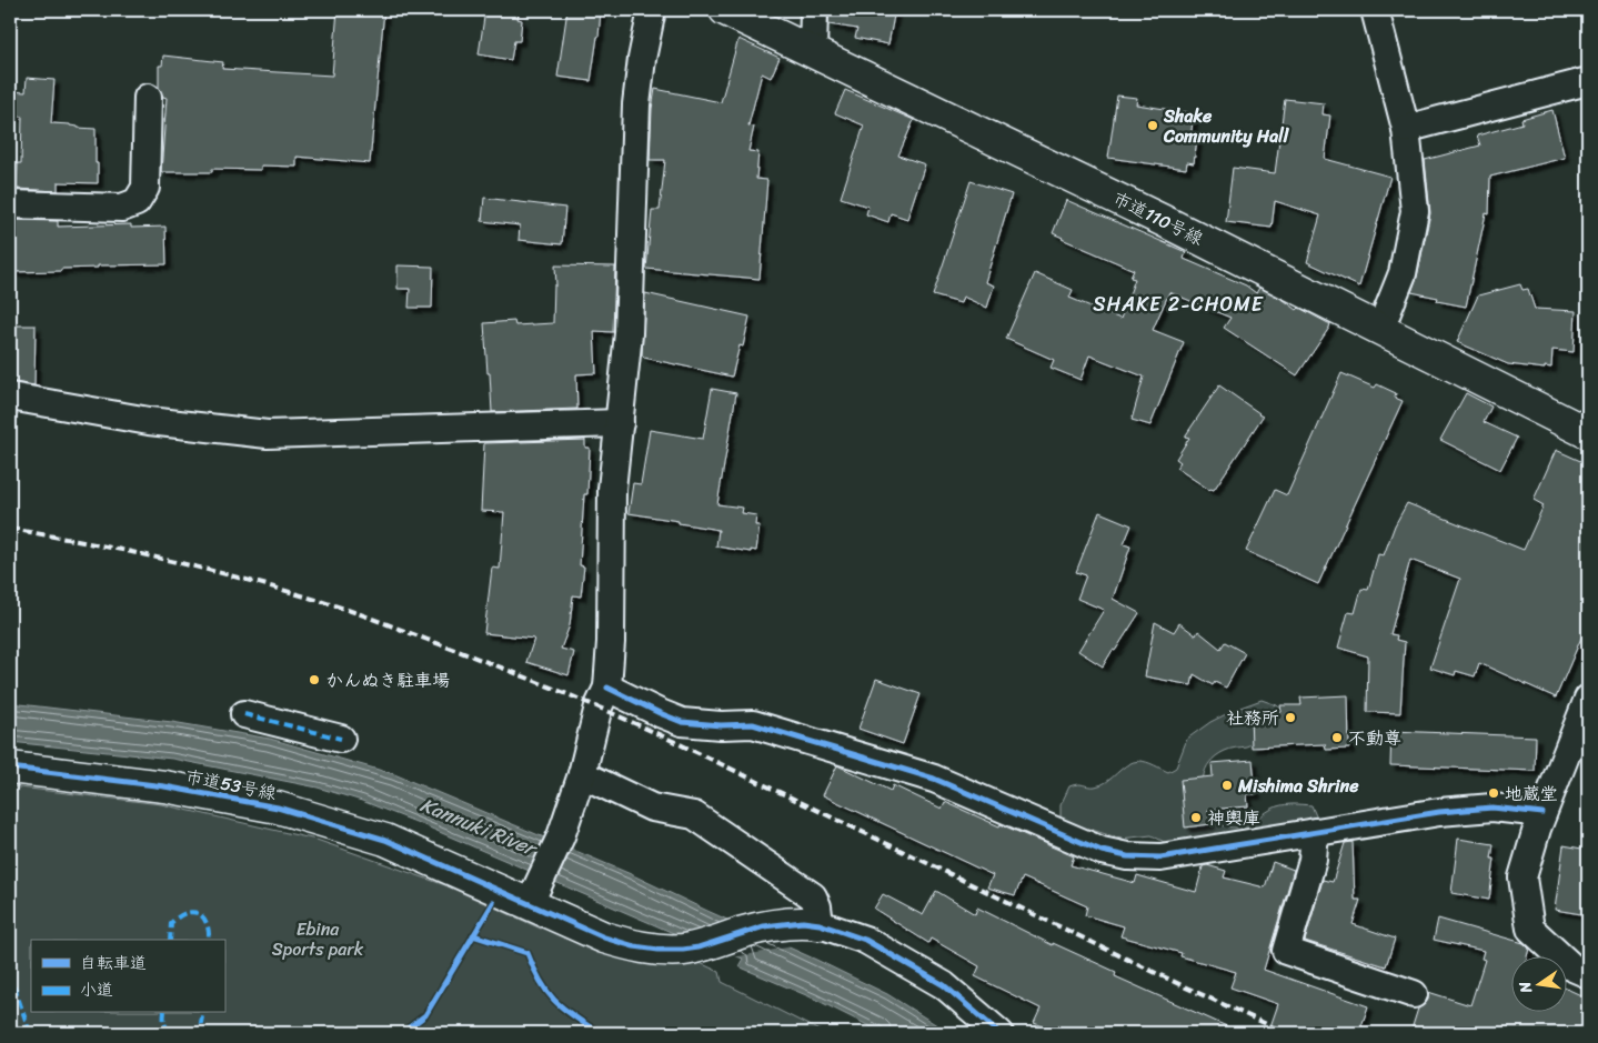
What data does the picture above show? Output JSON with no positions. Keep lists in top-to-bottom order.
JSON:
{
  "streets": {
    "street": ["市道110号線", "市道53号線"]
  },
  "districts": ["SHAKE 2-CHOME"],
  "water": ["Kannuki River"],
  "parks": ["Ebina Sports park"],
  "places": [
    "Shake Community Hall",
    "かんぬき駐車場",
    "社務所",
    "不動尊",
    "Mishima Shrine",
    "地蔵堂",
    "神輿庫"
  ],
  "legend": ["自転車道", "小道"],
  "north": "left"
}
